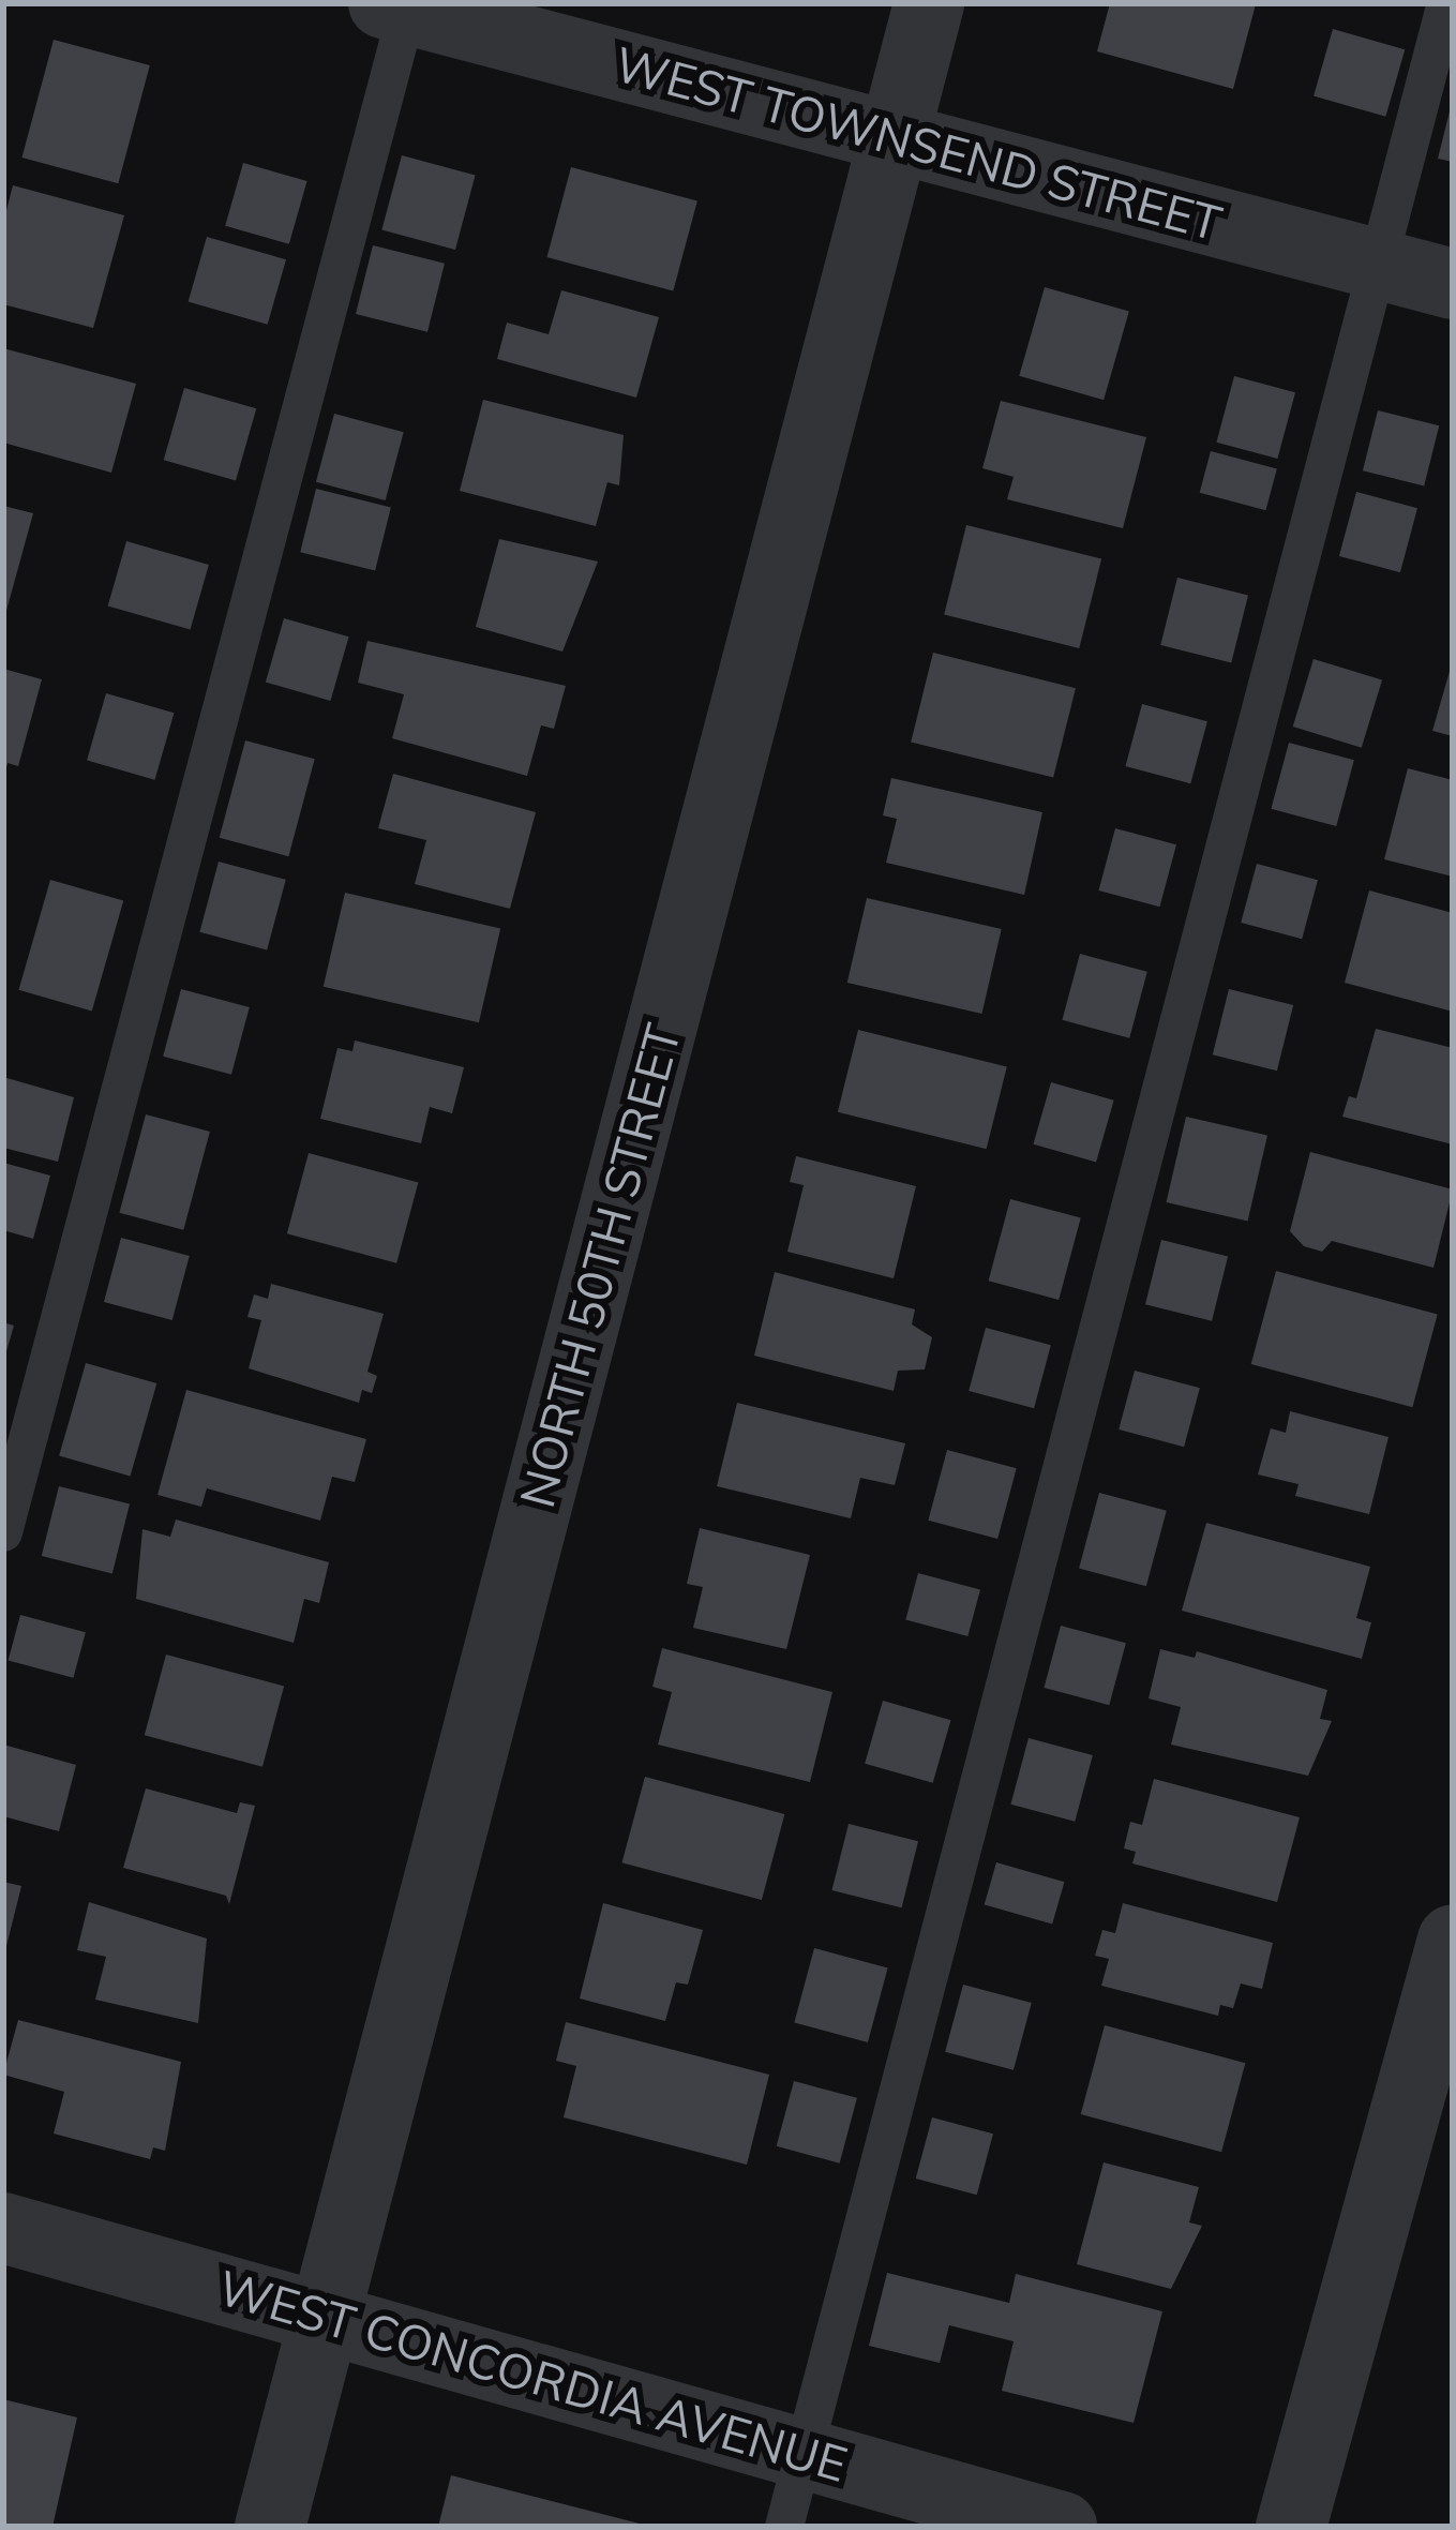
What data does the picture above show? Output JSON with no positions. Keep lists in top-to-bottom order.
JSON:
{
  "streets": {
    "street": ["WEST TOWNSEND STREET", "NORTH 50TH STREET", "WEST CONCORDIA AVENUE"]
  },
  "crossings": [
    ["WEST TOWNSEND STREET", "NORTH 50TH STREET"],
    ["NORTH 50TH STREET", "WEST CONCORDIA AVENUE"]
  ]
}
